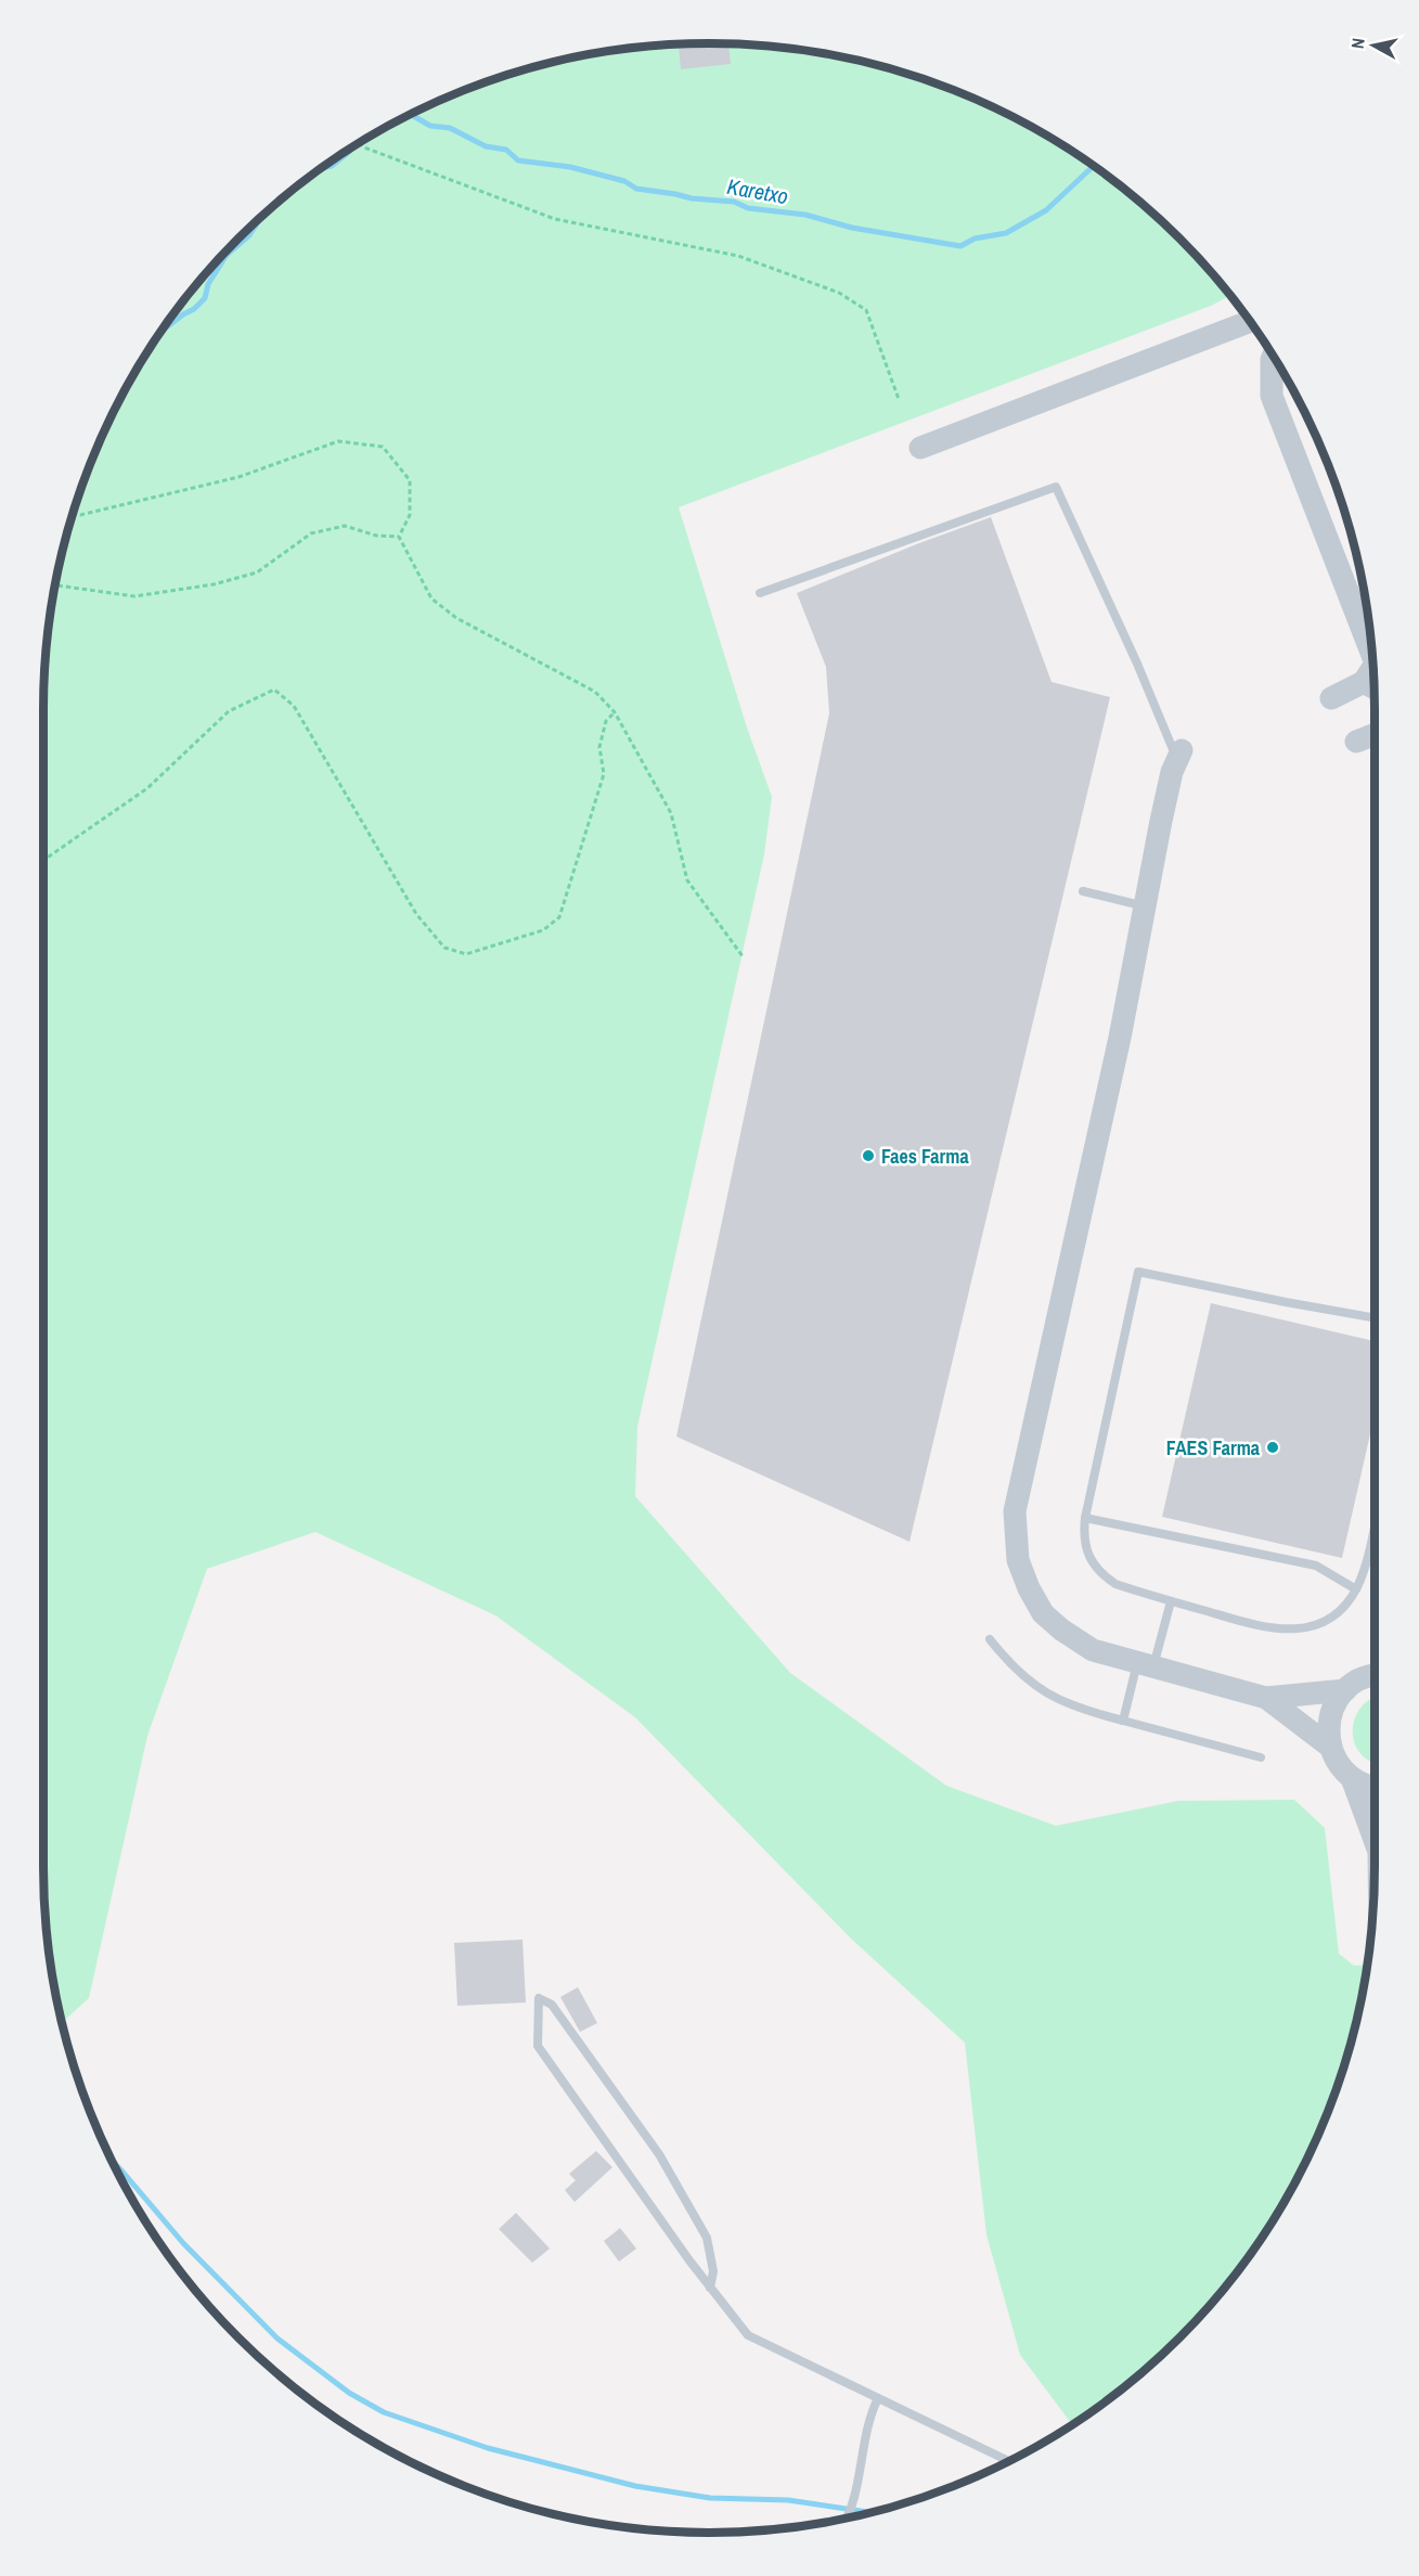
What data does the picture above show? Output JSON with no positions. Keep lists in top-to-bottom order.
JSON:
{
  "water": ["Karetxo"],
  "places": ["Faes Farma", "FAES Farma"],
  "north": "left"
}
